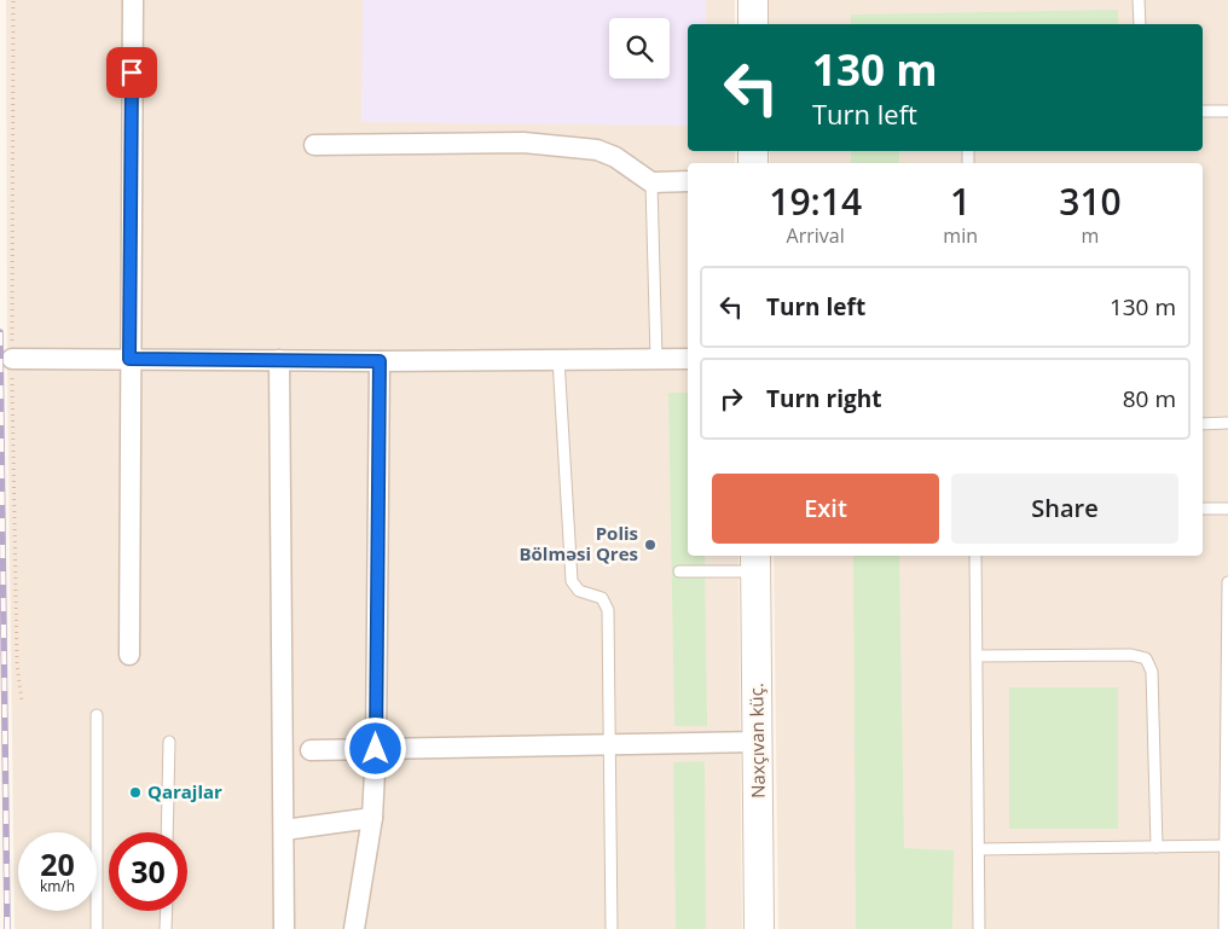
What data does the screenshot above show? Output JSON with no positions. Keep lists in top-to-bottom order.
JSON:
{
  "streets": {
    "street": ["Naxçıvan küç."]
  },
  "places": ["Polis Bölməsi Qres", "Qarajlar"],
  "page": {
    "turn": ["130 m", "Turn left"],
    "eta": [
      "19:14",
      "Arrival",
      "1",
      "min",
      "310",
      "m"
    ],
    "list": [
      {
        "name": "Turn left",
        "value": "130 m"
      },
      {
        "name": "Turn right",
        "value": "80 m"
      }
    ],
    "buttons": ["Exit", "Share"],
    "speed": "20 km/h",
    "limit": "30"
  }
}
